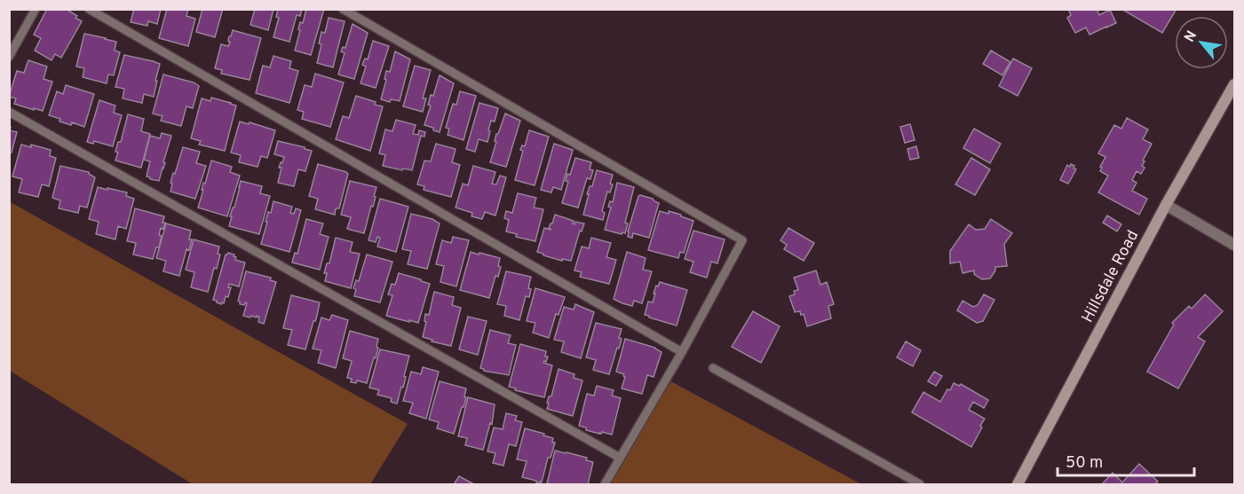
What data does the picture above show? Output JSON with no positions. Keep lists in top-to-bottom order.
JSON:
{
  "streets": {
    "main road": ["Hillsdale Road"]
  },
  "scale_bar": "50 m",
  "north": "top left"
}
